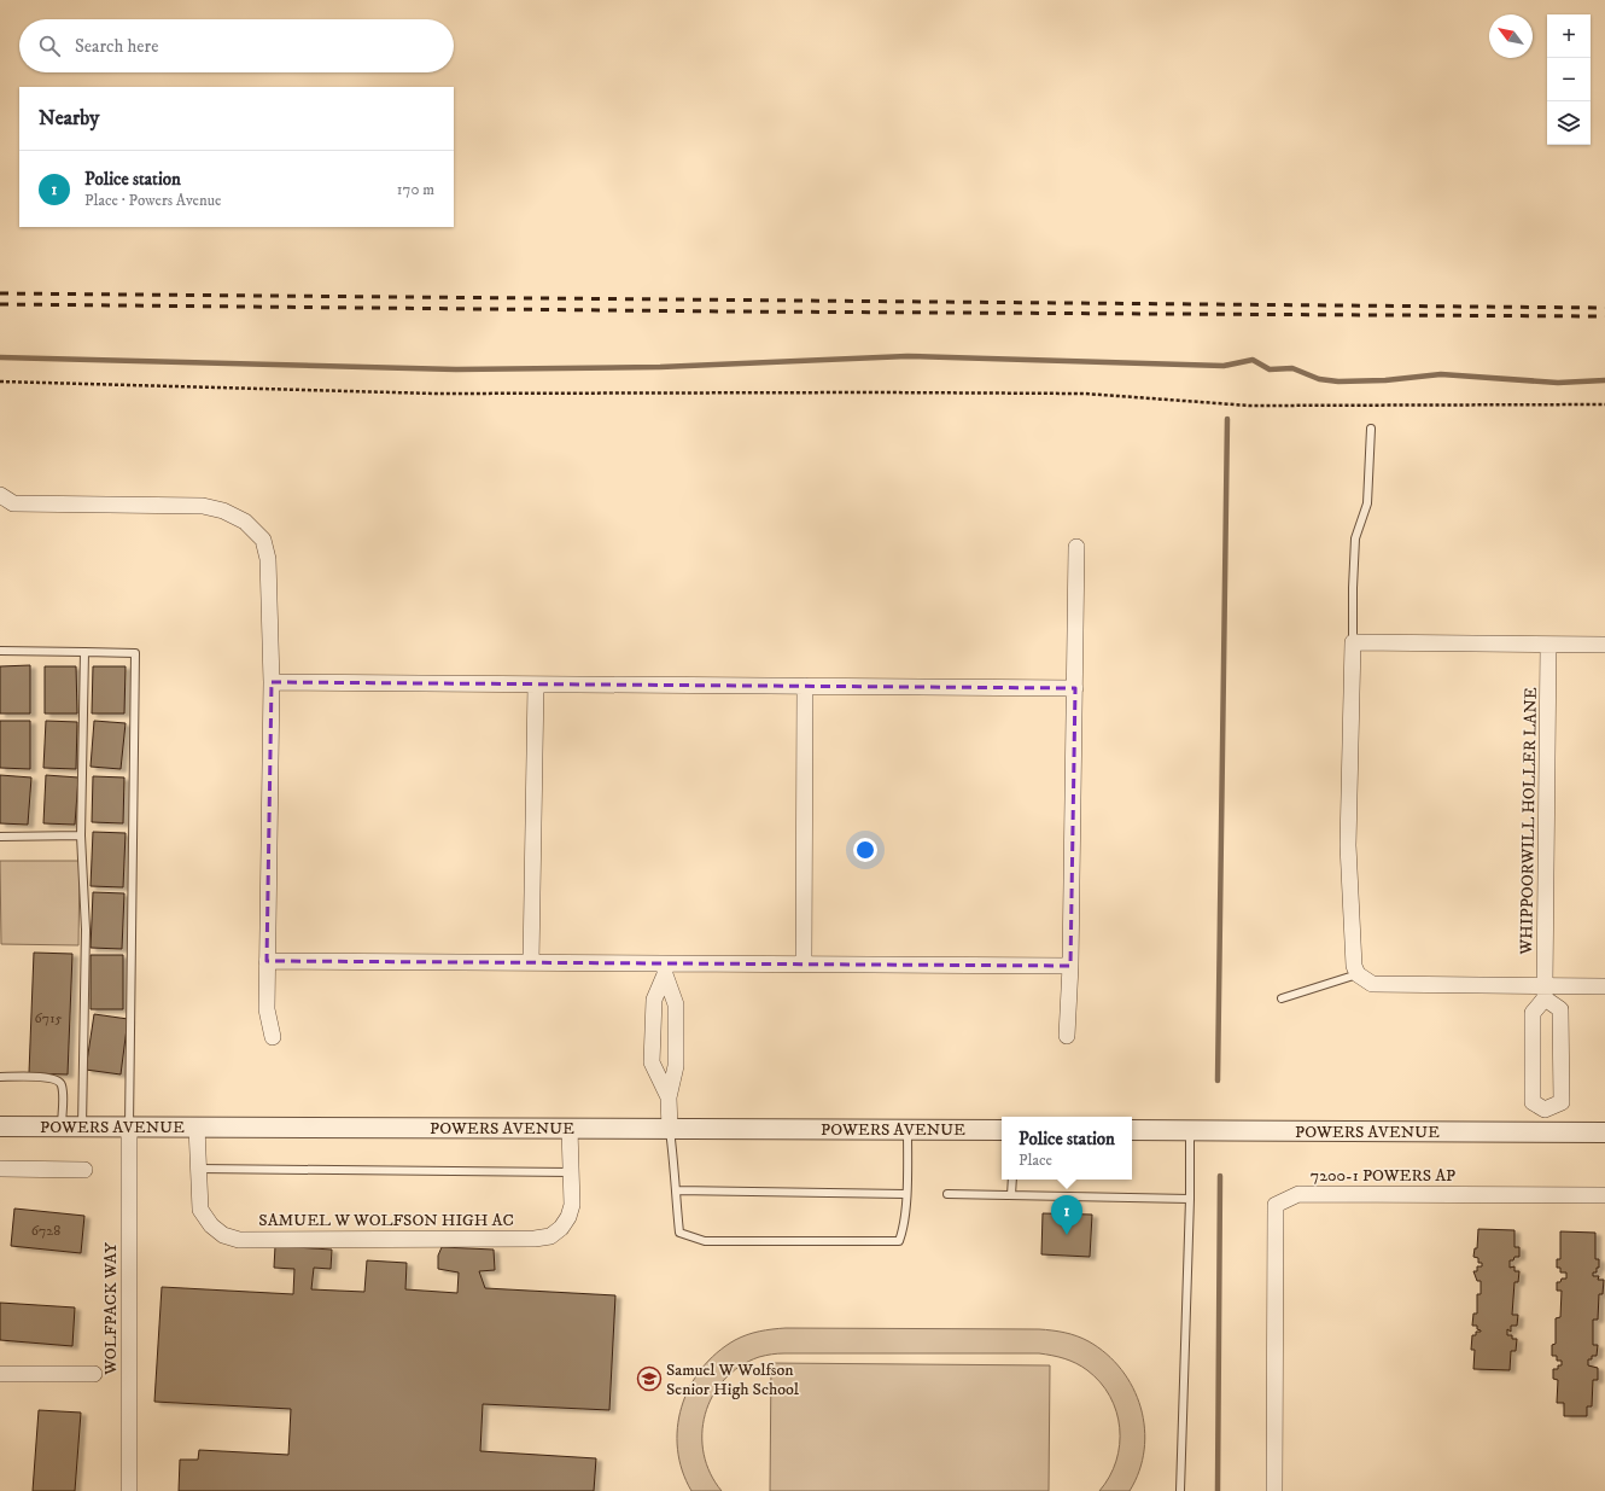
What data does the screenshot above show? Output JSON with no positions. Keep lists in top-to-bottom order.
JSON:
{
  "streets": {
    "street": [
      "WHIPPOORWILL HOLLER LANE",
      "POWERS AVENUE",
      "7200-1 POWERS AP",
      "SAMUEL W WOLFSON HIGH AC",
      "WOLFPACK WAY"
    ]
  },
  "crossings": [
    ["POWERS AVENUE", "SAMUEL W WOLFSON HIGH AC"],
    ["POWERS AVENUE", "WOLFPACK WAY"]
  ],
  "places": {
    "school or university": ["Samuel W Wolfson Senior High School"]
  },
  "house_numbers": ["6715", "6728"],
  "north": "top left",
  "page": {
    "map_buttons": ["+", "−"],
    "search": "Search here",
    "heading": "Nearby",
    "list": [
      {
        "mark": "1",
        "name": "Police station",
        "note": "Place · Powers Avenue",
        "value": "170 m"
      }
    ],
    "popup": ["Police station", "Place"],
    "pins": "1"
  }
}
